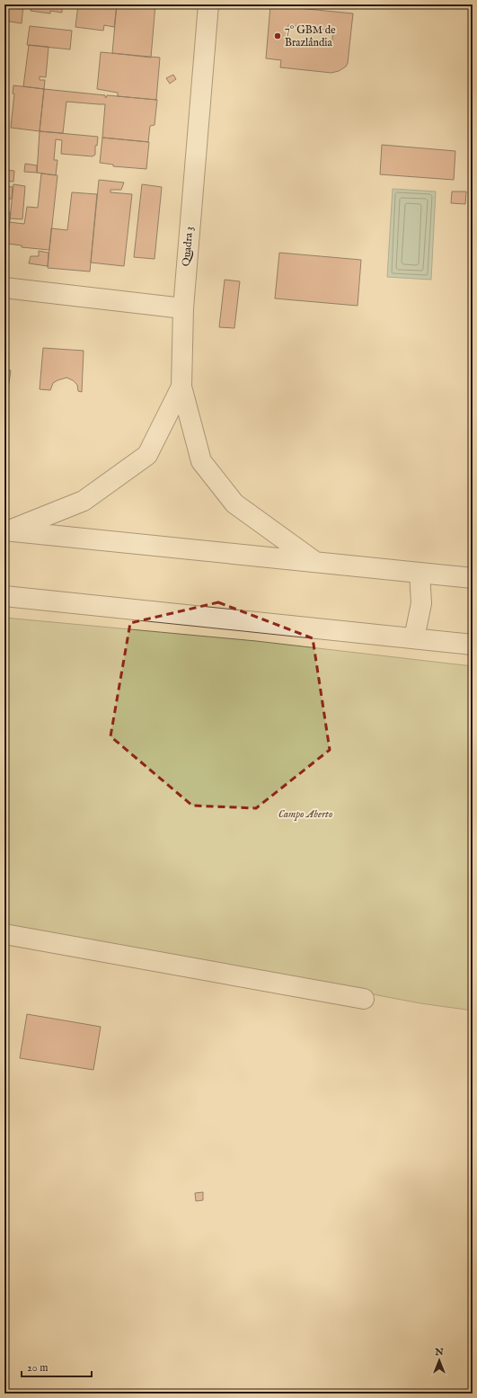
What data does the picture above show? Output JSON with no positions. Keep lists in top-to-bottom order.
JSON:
{
  "streets": {
    "street": ["Quadra 3"]
  },
  "parks": ["Campo Aberto"],
  "places": ["7º GBM de Brazlândia"],
  "scale_bar": "20 m",
  "north": "top"
}
